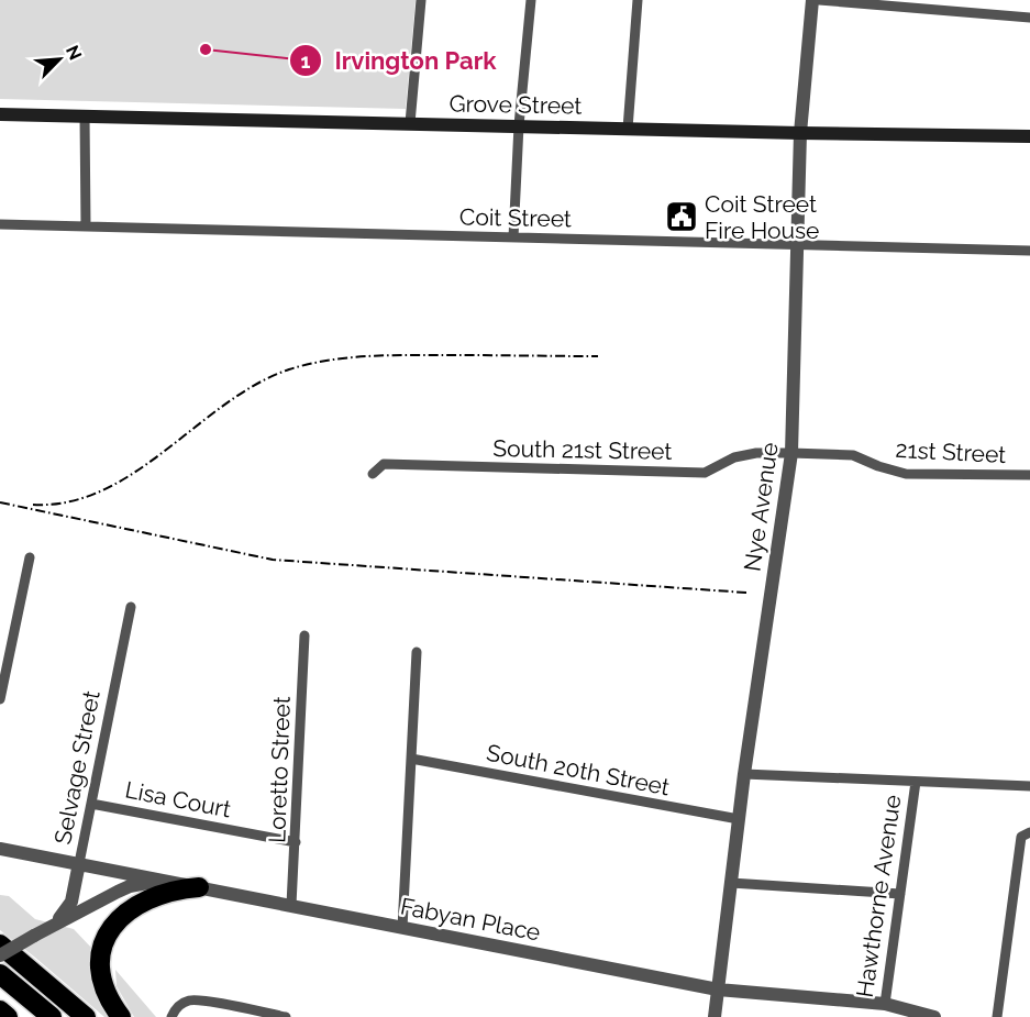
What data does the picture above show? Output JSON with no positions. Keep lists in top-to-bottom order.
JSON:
{
  "streets": {
    "main road": ["Grove Street"],
    "street": [
      "Coit Street",
      "South 21st Street",
      "21st Street",
      "Nye Avenue",
      "Selvage Street",
      "Loretto Street",
      "South 20th Street",
      "Lisa Court",
      "Hawthorne Avenue",
      "Fabyan Place"
    ]
  },
  "crossings": [
    ["Grove Street", "Nye Avenue"],
    ["Coit Street", "Nye Avenue"],
    ["South 21st Street", "21st Street"],
    ["South 21st Street", "Nye Avenue"],
    ["21st Street", "Nye Avenue"],
    ["Nye Avenue", "South 20th Street"],
    ["Nye Avenue", "Fabyan Place"],
    ["Selvage Street", "Lisa Court"],
    ["Selvage Street", "Fabyan Place"],
    ["Loretto Street", "Lisa Court"],
    ["Loretto Street", "Fabyan Place"],
    ["Hawthorne Avenue", "Fabyan Place"]
  ],
  "places": {
    "other": ["Irvington Park"],
    "public building": ["Coit Street Fire House"]
  },
  "north": "top right"
}
